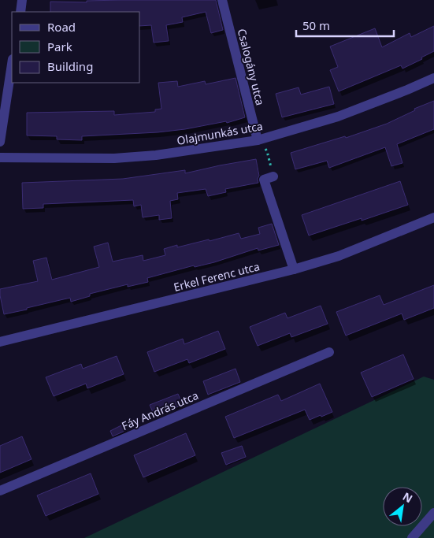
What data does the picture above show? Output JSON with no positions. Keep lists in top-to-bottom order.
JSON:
{
  "streets": {
    "street": [
      "Csalogány utca",
      "Olajmunkás utca",
      "Erkel Ferenc utca",
      "Fáy András utca"
    ]
  },
  "crossings": [
    ["Csalogány utca", "Olajmunkás utca"]
  ],
  "legend": ["Road", "Park", "Building"],
  "scale_bar": "50 m",
  "north": "top right"
}
